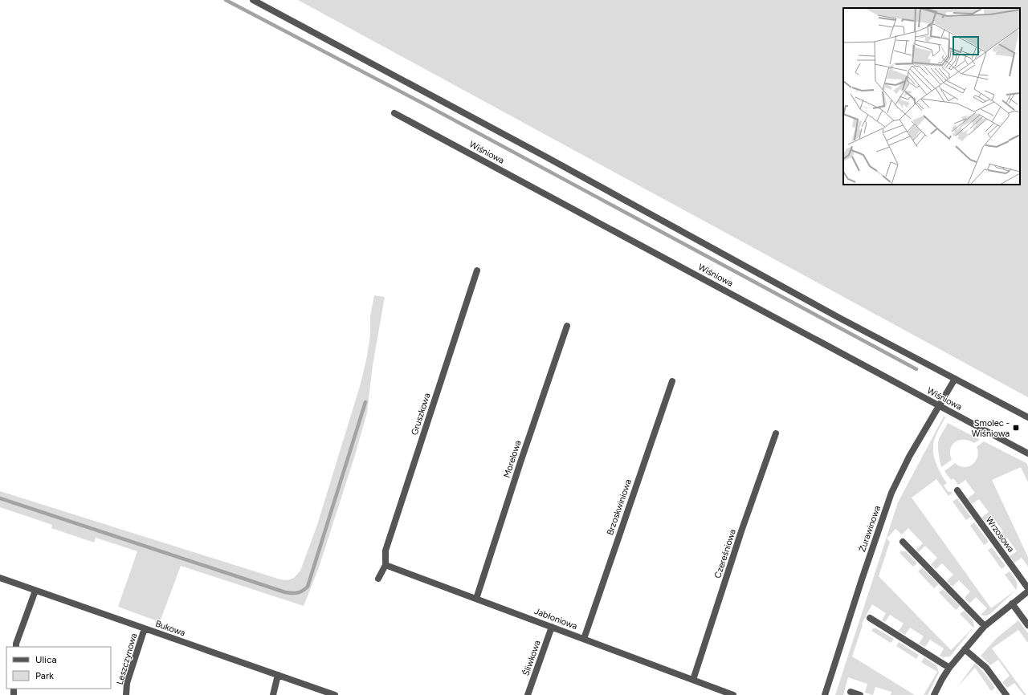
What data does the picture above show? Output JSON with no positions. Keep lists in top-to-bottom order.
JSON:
{
  "streets": {
    "street": [
      "Wiśniowa",
      "Gruszkowa",
      "Morelowa",
      "Brzoskwiniowa",
      "Żurawinowa",
      "Wrzosowa",
      "Czereśniowa",
      "Jabłoniowa",
      "Bukowa",
      "Śliwkowa",
      "Leszczynowa"
    ]
  },
  "crossings": [
    ["Wiśniowa", "Żurawinowa"],
    ["Gruszkowa", "Jabłoniowa"],
    ["Morelowa", "Jabłoniowa"],
    ["Brzoskwiniowa", "Jabłoniowa"],
    ["Czereśniowa", "Jabłoniowa"],
    ["Jabłoniowa", "Śliwkowa"],
    ["Bukowa", "Leszczynowa"]
  ],
  "places": {
    "transit": ["Smolec - Wiśniowa"]
  },
  "legend": ["Ulica", "Park"]
}
